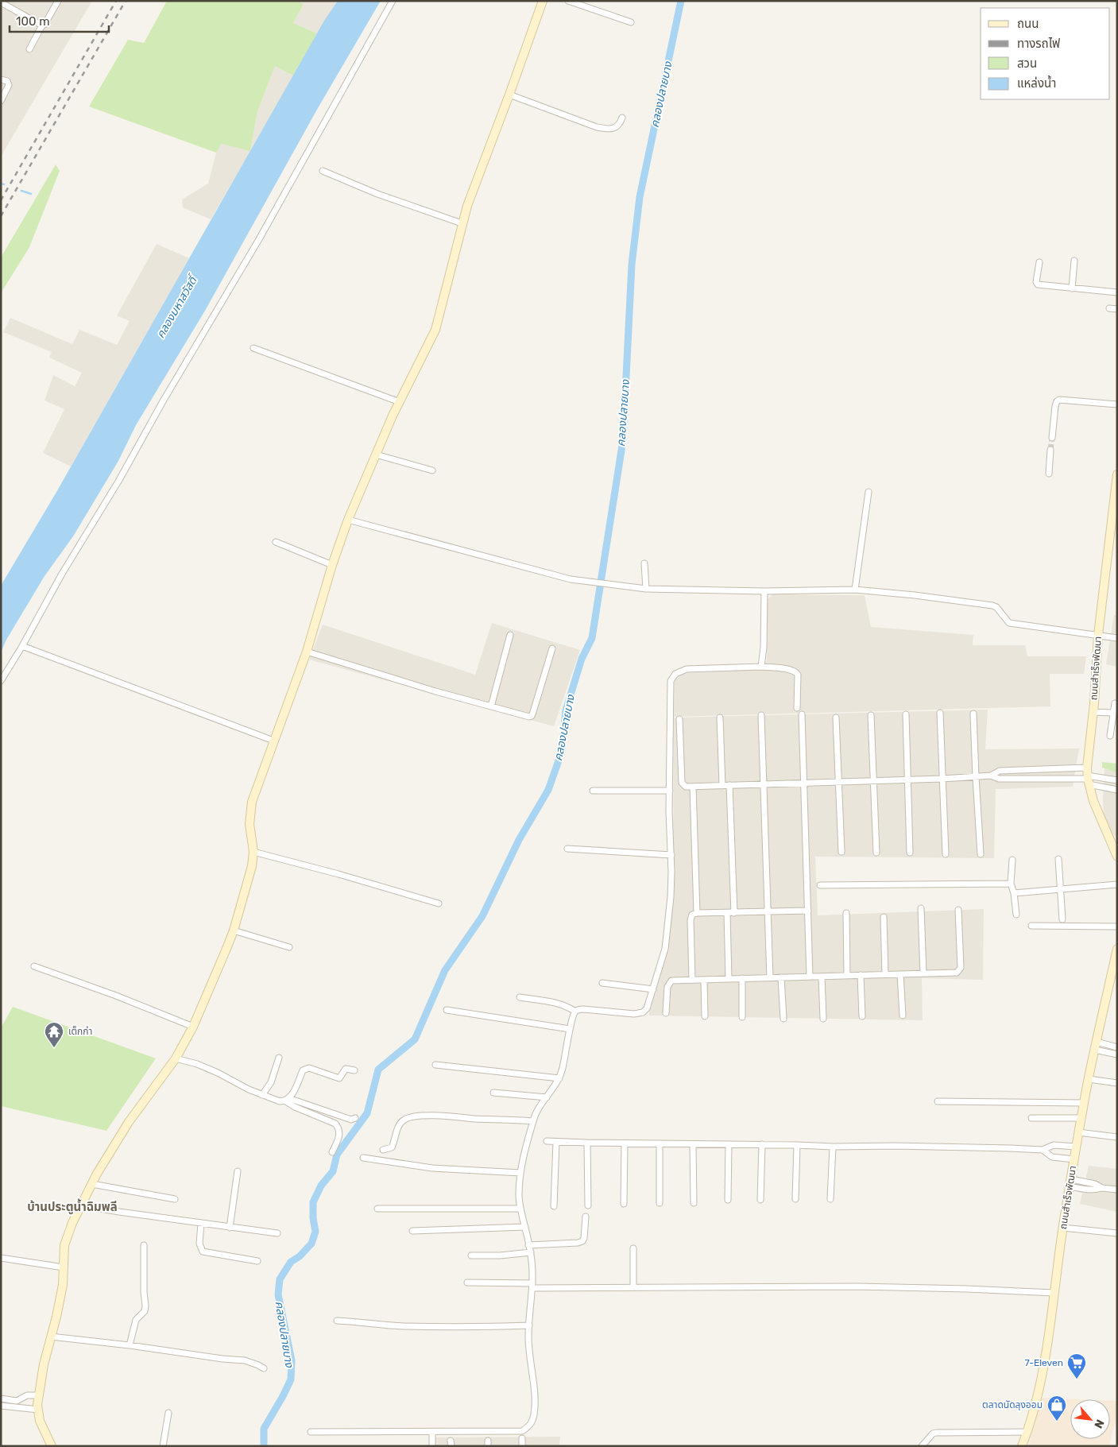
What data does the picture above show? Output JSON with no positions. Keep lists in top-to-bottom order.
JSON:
{
  "streets": {
    "street": ["ถนนสำเร็จพัฒนา"]
  },
  "districts": ["บ้านประตูน้ำฉิมพลี"],
  "water": ["คลองปลายบาง", "คลองมหาสวัสดิ์"],
  "places": {
    "temple": ["เต็กก่า"],
    "supermarket": ["7-Eleven"],
    "shop": ["ตลาดนัดลุงออม"]
  },
  "legend": [
    "ถนน",
    "ทางรถไฟ",
    "สวน",
    "แหล่งน้ำ"
  ],
  "scale_bar": "100 m",
  "north": "bottom right"
}
